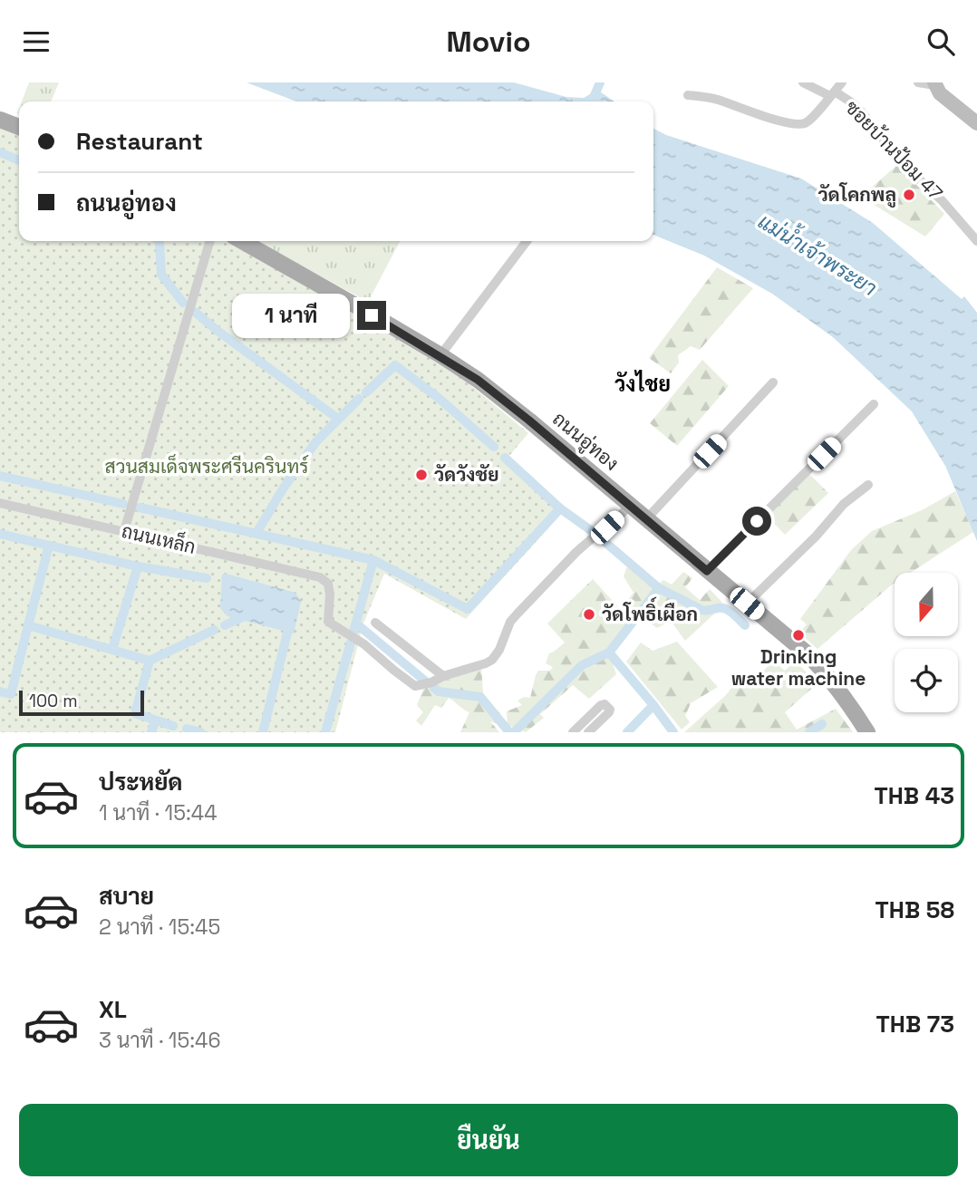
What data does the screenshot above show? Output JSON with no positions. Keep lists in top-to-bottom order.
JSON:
{
  "streets": {
    "main road": ["ถนนอู่ทอง"],
    "street": ["ซอยบ้านป้อม 47", "ถนนเหล็ก"]
  },
  "districts": ["วังไชย"],
  "water": ["แม่น้ำเจ้าพระยา"],
  "parks": ["สวนสมเด็จพระศรีนครินทร์"],
  "places": [
    "วัดโคกพลู",
    "วัดวังชัย",
    "วัดโพธิ์เผือก",
    "Drinking water machine"
  ],
  "scale_bar": "100 m",
  "north": "bottom",
  "page": {
    "header": "Movio",
    "banner": ["Restaurant", "ถนนอู่ทอง"],
    "bubble": "1 นาที",
    "scale": "100 m",
    "list": [
      {
        "name": "ประหยัด",
        "note": "1 นาที · 15:44",
        "value": "THB 43"
      },
      {
        "name": "สบาย",
        "note": "2 นาที · 15:45",
        "value": "THB 58"
      },
      {
        "name": "XL",
        "note": "3 นาที · 15:46",
        "value": "THB 73"
      }
    ],
    "buttons": "ยืนยัน"
  }
}
